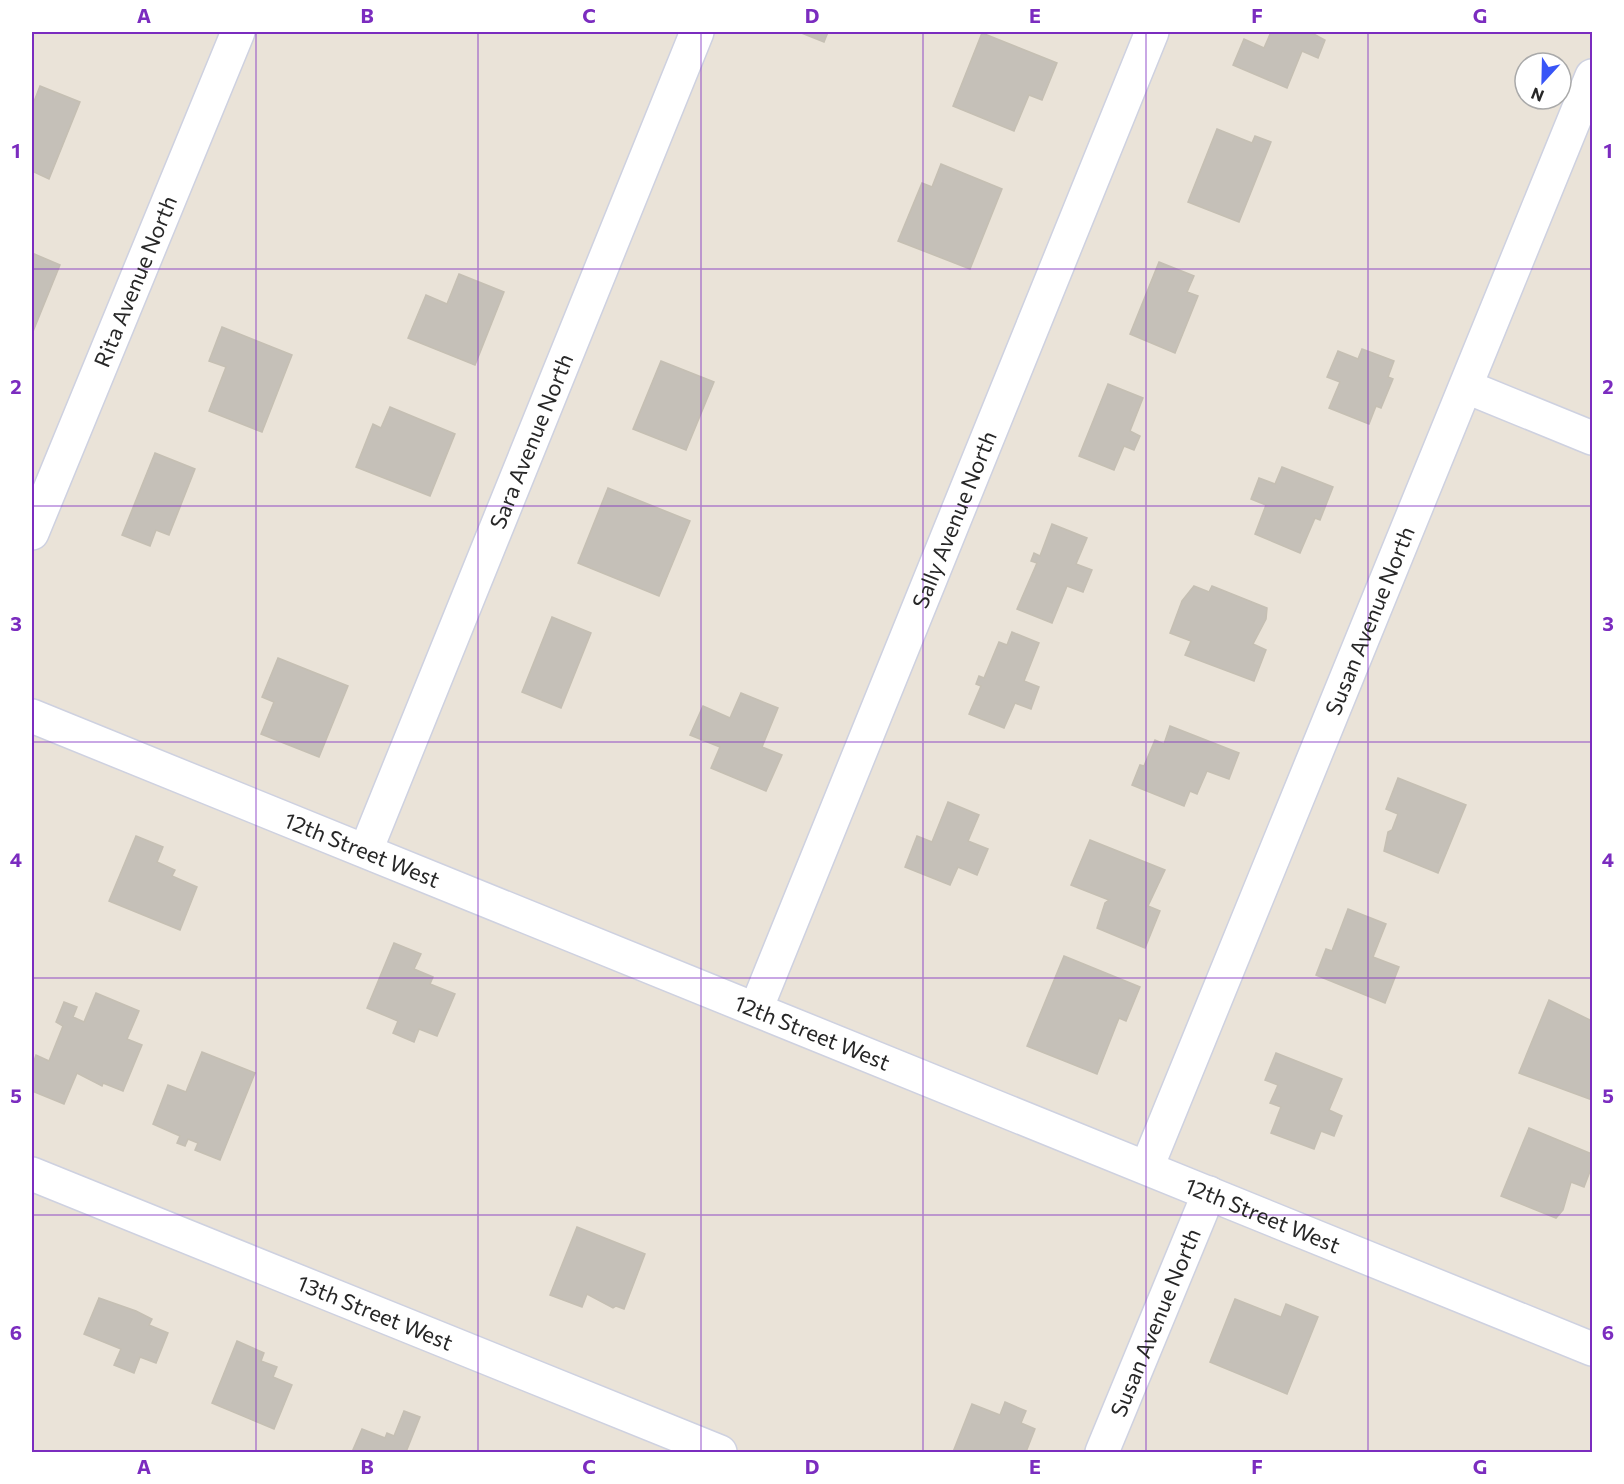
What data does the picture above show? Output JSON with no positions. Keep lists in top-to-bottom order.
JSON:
{
  "streets": {
    "street": [
      "Rita Avenue North",
      "Sara Avenue North",
      "Sally Avenue North",
      "Susan Avenue North",
      "12th Street West",
      "13th Street West"
    ]
  },
  "crossings": [
    ["Sara Avenue North", "12th Street West"],
    ["Sally Avenue North", "12th Street West"],
    ["Susan Avenue North", "12th Street West"]
  ],
  "north": "bottom",
  "grid": {
    "columns": [
      "A",
      "B",
      "C",
      "D",
      "E",
      "F",
      "G"
    ],
    "rows": [
      "1",
      "2",
      "3",
      "4",
      "5",
      "6"
    ]
  }
}
